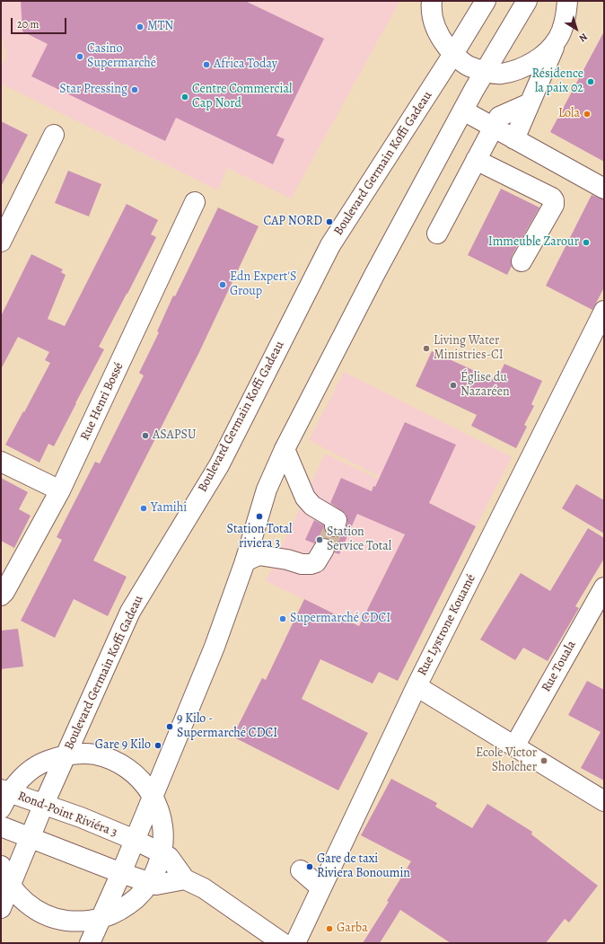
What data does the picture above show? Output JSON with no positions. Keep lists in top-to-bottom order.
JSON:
{
  "streets": {
    "main road": [
      "Boulevard Germain Koffi Gadeau",
      "Rue Henri Bossé",
      "Rue Lystrone Kouamé",
      "Rue Touala",
      "Rond-Point Riviéra 3"
    ]
  },
  "crossings": [
    ["Boulevard Germain Koffi Gadeau", "Rond-Point Riviéra 3"]
  ],
  "places": [
    "MTN",
    "Casino Supermarché",
    "Africa Today",
    "Résidence la paix 02",
    "Star Pressing",
    "Centre Commercial Cap Nord",
    "Lola",
    "CAP NORD",
    "Immeuble Zarour",
    "Edn Expert'S Group",
    "Living Water Ministries-CI",
    "Église du Nazaréen",
    "ASAPSU",
    "Yamihi",
    "Station Total riviera 3",
    "Station Service Total",
    "Supermarché CDCI",
    "9 Kilo - Supermarché CDCI",
    "Gare 9 Kilo",
    "Ecole Victor Sholcher",
    "Gare de taxi Riviera Bonoumin",
    "Garba"
  ],
  "scale_bar": "20 m",
  "north": "bottom right"
}
